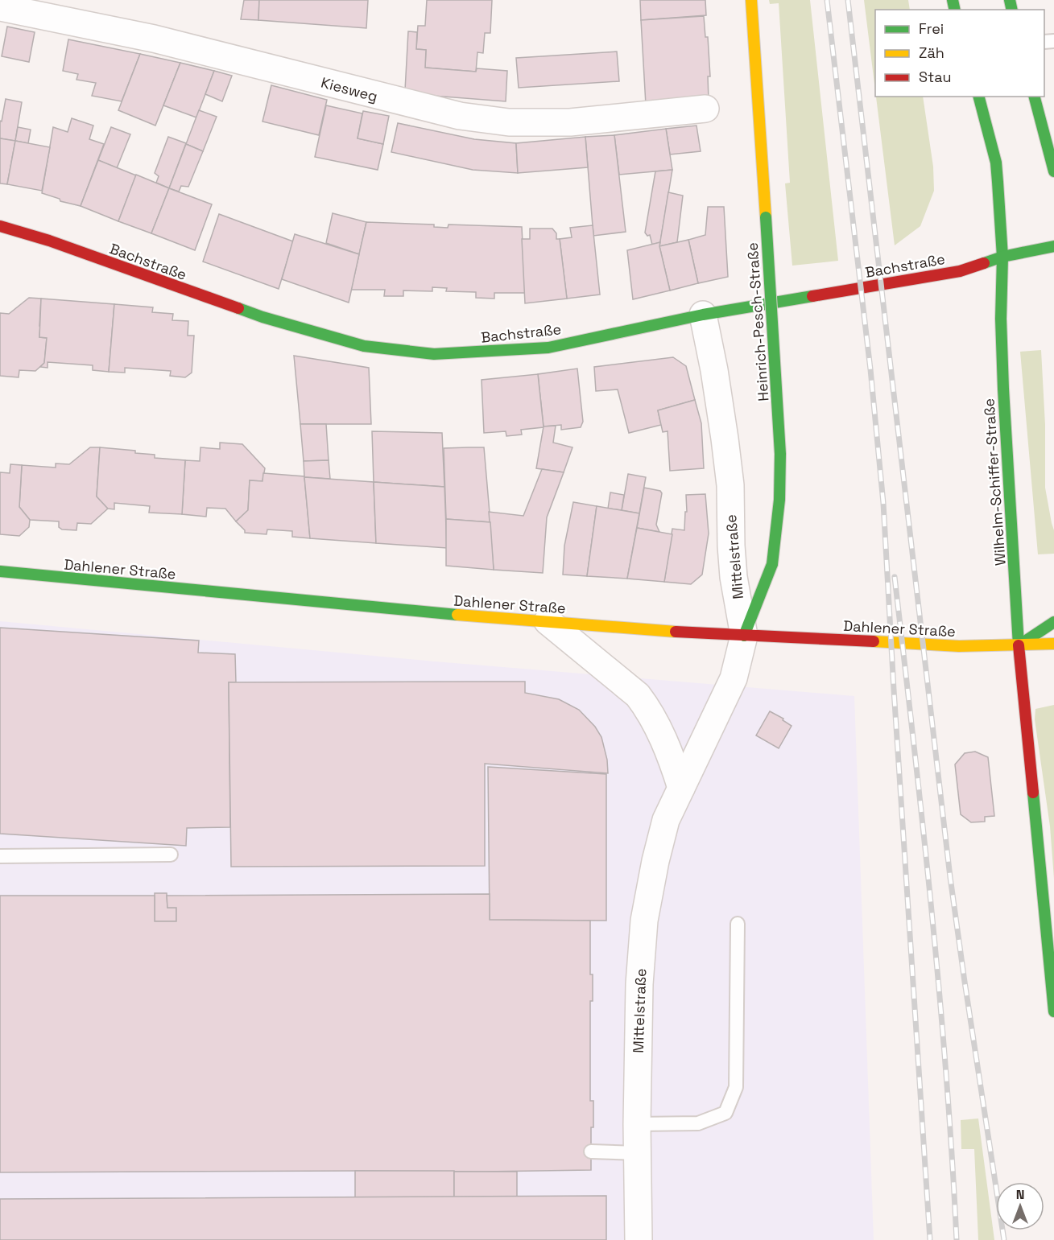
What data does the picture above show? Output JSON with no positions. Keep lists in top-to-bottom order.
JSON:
{
  "streets": {
    "main road": [
      "Bachstraße",
      "Heinrich-Pesch-Straße",
      "Wilhelm-Schiffer-Straße",
      "Dahlener Straße"
    ],
    "street": ["Kiesweg", "Mittelstraße"]
  },
  "crossings": [
    ["Bachstraße", "Wilhelm-Schiffer-Straße"],
    ["Bachstraße", "Mittelstraße"],
    ["Heinrich-Pesch-Straße", "Mittelstraße"],
    ["Heinrich-Pesch-Straße", "Dahlener Straße"],
    ["Wilhelm-Schiffer-Straße", "Dahlener Straße"],
    ["Mittelstraße", "Dahlener Straße"]
  ],
  "legend": ["Frei", "Zäh", "Stau"],
  "north": "top"
}
